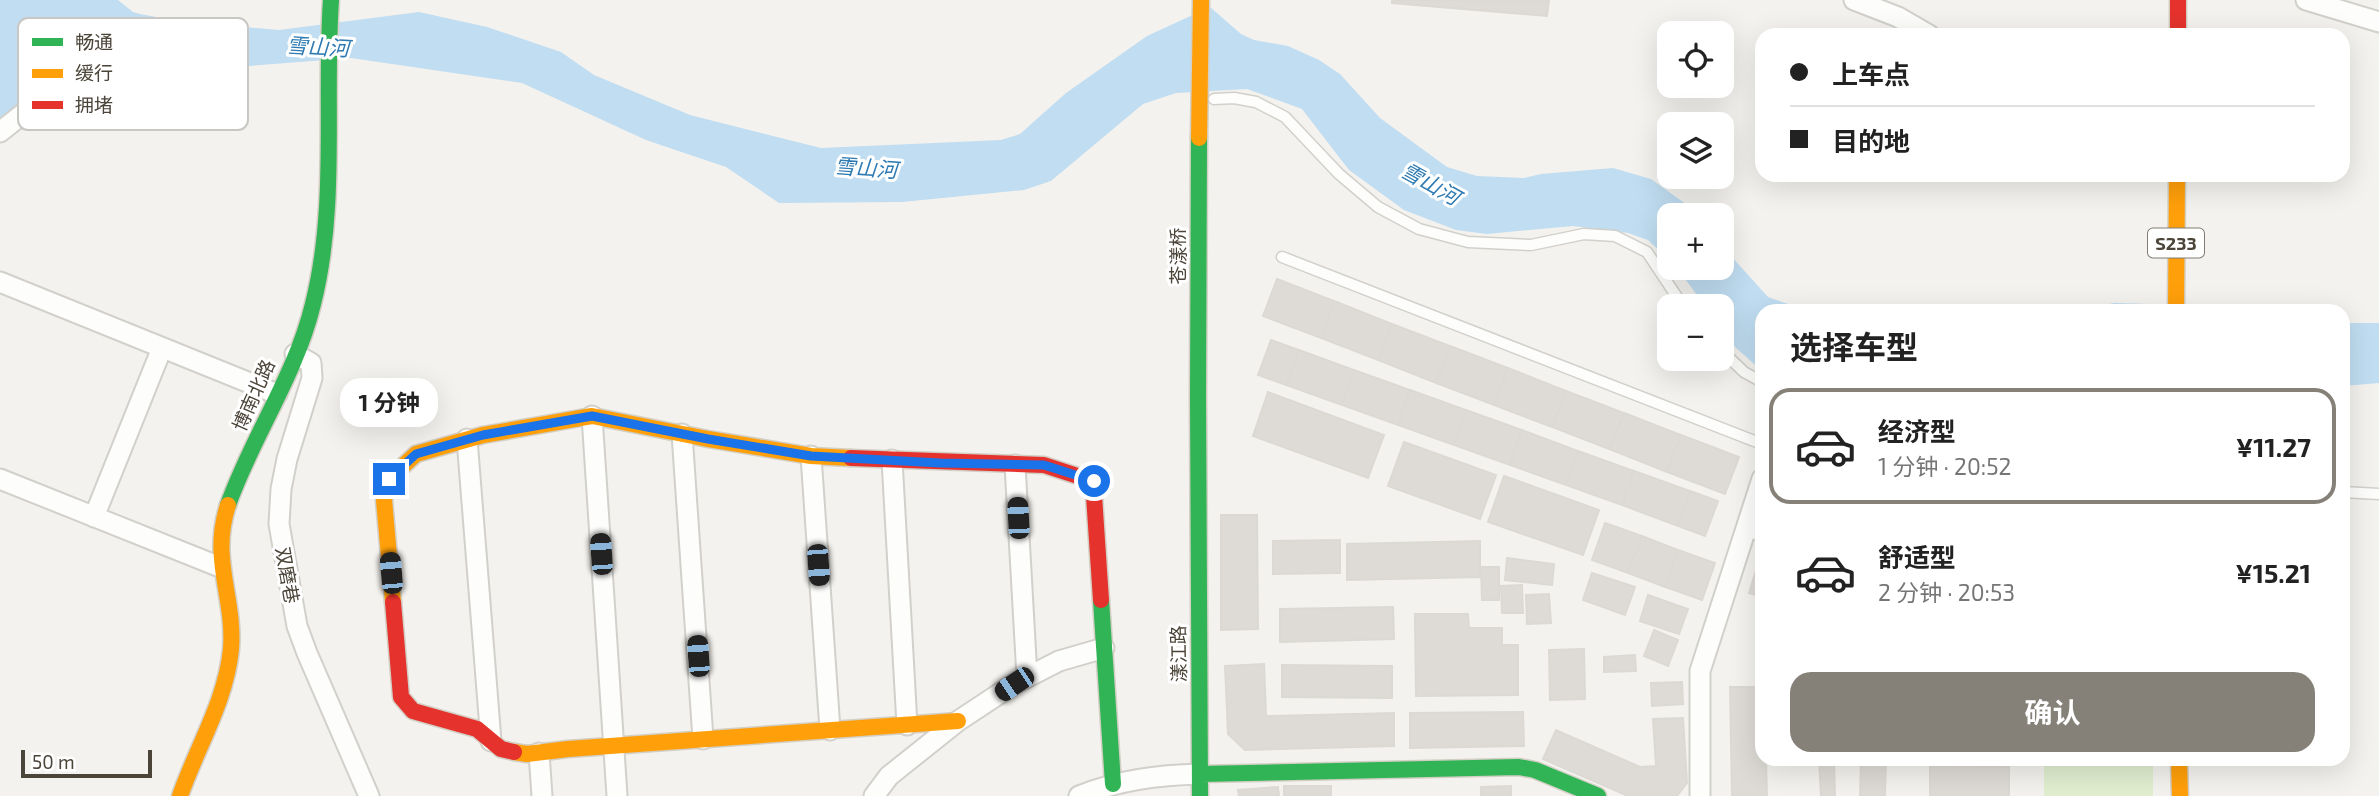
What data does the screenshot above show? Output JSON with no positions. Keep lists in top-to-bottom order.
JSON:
{
  "streets": {
    "street": [
      "S233",
      "苍漾桥",
      "博南北路",
      "双磨巷",
      "漾江路"
    ]
  },
  "crossings": [
    ["苍漾桥", "漾江路"],
    ["博南北路", "双磨巷"]
  ],
  "water": ["雪山河"],
  "legend": ["畅通", "缓行", "拥堵"],
  "scale_bar": "50 m",
  "page": {
    "map_buttons": ["+", "−"],
    "banner": ["上车点", "目的地"],
    "heading": "选择车型",
    "bubble": "1 分钟",
    "list": [
      {
        "name": "经济型",
        "note": "1 分钟 · 20:52",
        "value": "¥11.27"
      },
      {
        "name": "舒适型",
        "note": "2 分钟 · 20:53",
        "value": "¥15.21"
      }
    ],
    "buttons": "确认",
    "scale": "50 m"
  }
}
